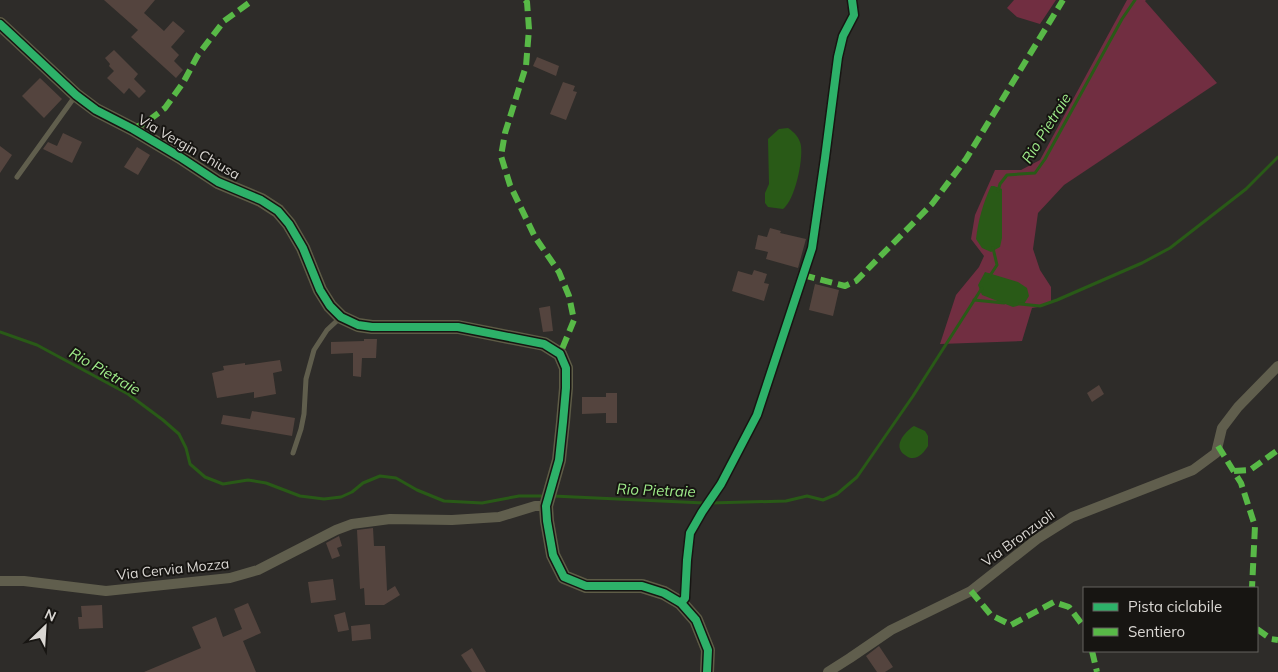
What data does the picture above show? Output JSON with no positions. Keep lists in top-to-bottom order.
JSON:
{
  "streets": {
    "street": ["Via Vergin Chiusa", "Via Bronzuoli", "Via Cervia Mozza"]
  },
  "crossings": [
    ["Via Vergin Chiusa", "Via Cervia Mozza"]
  ],
  "water": ["Rio Pietraie"],
  "legend": ["Pista ciclabile", "Sentiero"],
  "north": "top right"
}
